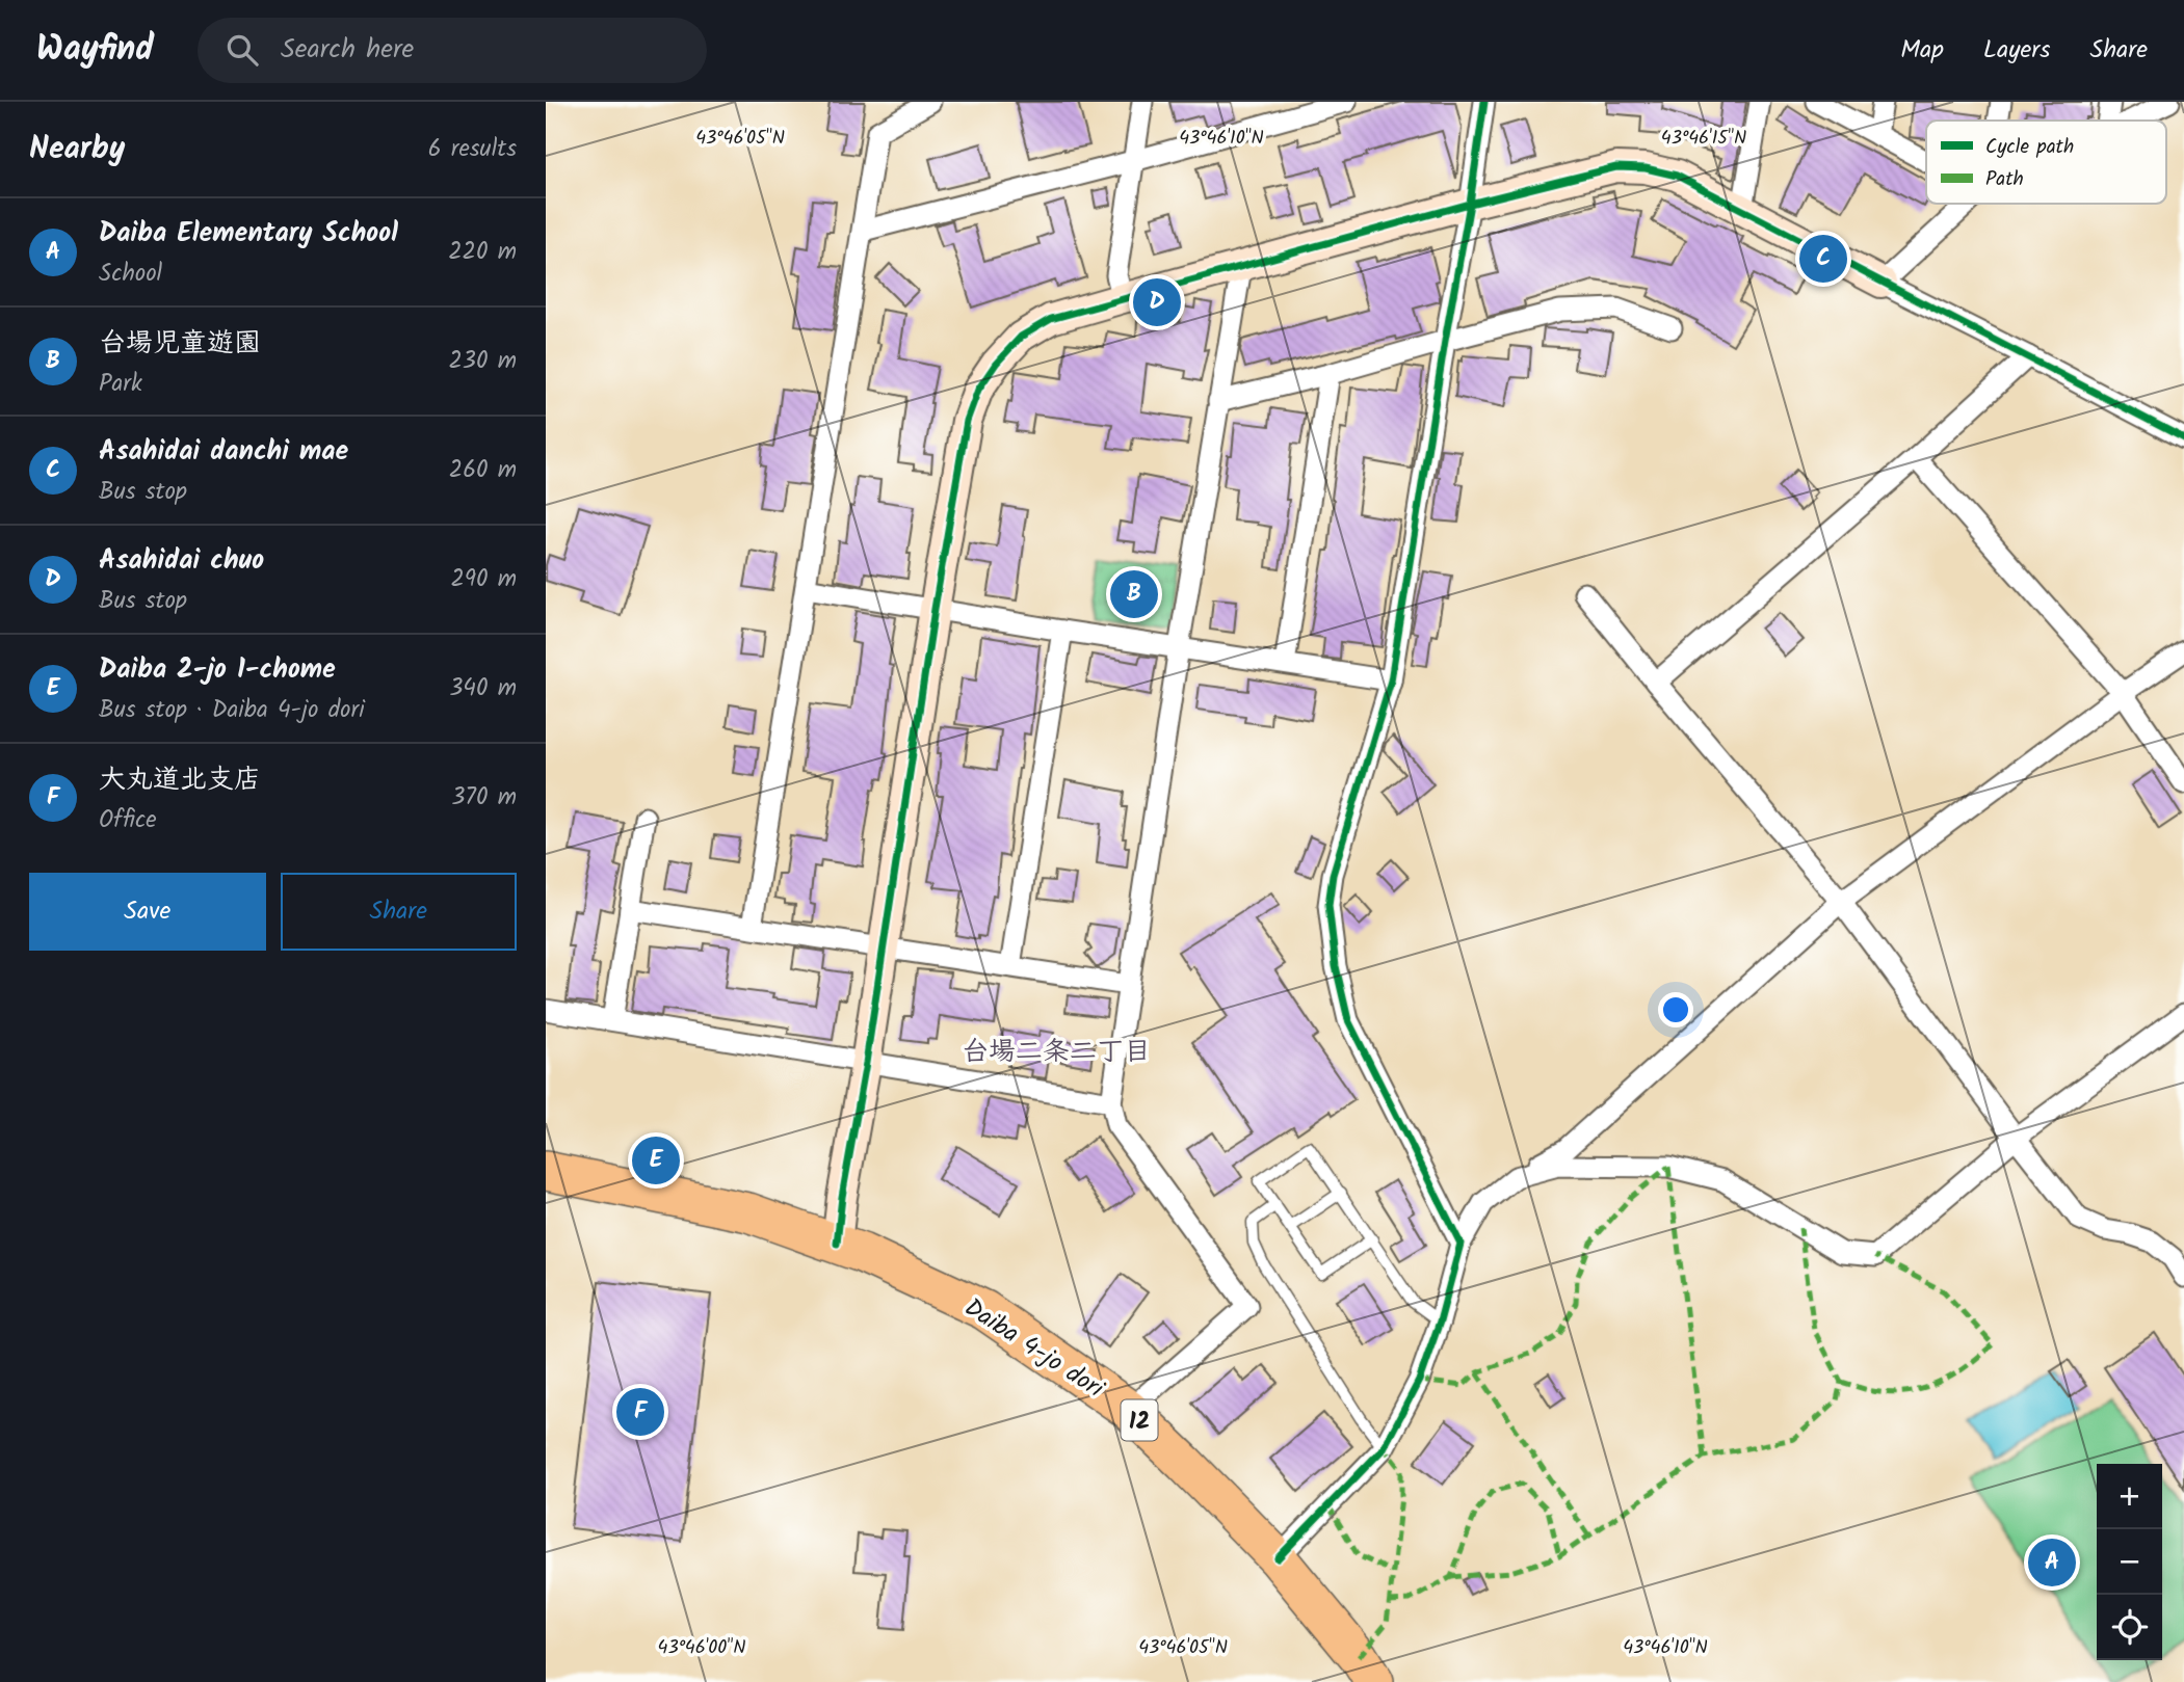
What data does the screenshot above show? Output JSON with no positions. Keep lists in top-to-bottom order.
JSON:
{
  "streets": {
    "highway": ["Daiba 4-jo dori", "12"]
  },
  "districts": ["台場二条二丁目"],
  "legend": ["Cycle path", "Path"],
  "page": {
    "header": "Wayfind",
    "search": "Search here",
    "nav": ["Map", "Layers", "Share"],
    "heading": ["Nearby", "6 results"],
    "list": [
      {
        "mark": "A",
        "name": "Daiba Elementary School",
        "note": "School",
        "value": "220 m"
      },
      {
        "mark": "B",
        "name": "台場児童遊園",
        "note": "Park",
        "value": "230 m"
      },
      {
        "mark": "C",
        "name": "Asahidai danchi mae",
        "note": "Bus stop",
        "value": "260 m"
      },
      {
        "mark": "D",
        "name": "Asahidai chuo",
        "note": "Bus stop",
        "value": "290 m"
      },
      {
        "mark": "E",
        "name": "Daiba 2-jo 1-chome",
        "note": "Bus stop · Daiba 4-jo dori",
        "value": "340 m"
      },
      {
        "mark": "F",
        "name": "大丸道北支店",
        "note": "Office",
        "value": "370 m"
      }
    ],
    "pins": [
      "C",
      "D",
      "B",
      "E",
      "F",
      "A"
    ],
    "buttons": ["Save", "Share"],
    "map_buttons": ["+", "−"]
  },
  "coordinates": [
    "43°46'05\"N",
    "43°46'10\"N",
    "43°46'15\"N",
    "43°46'00\"N"
  ]
}
